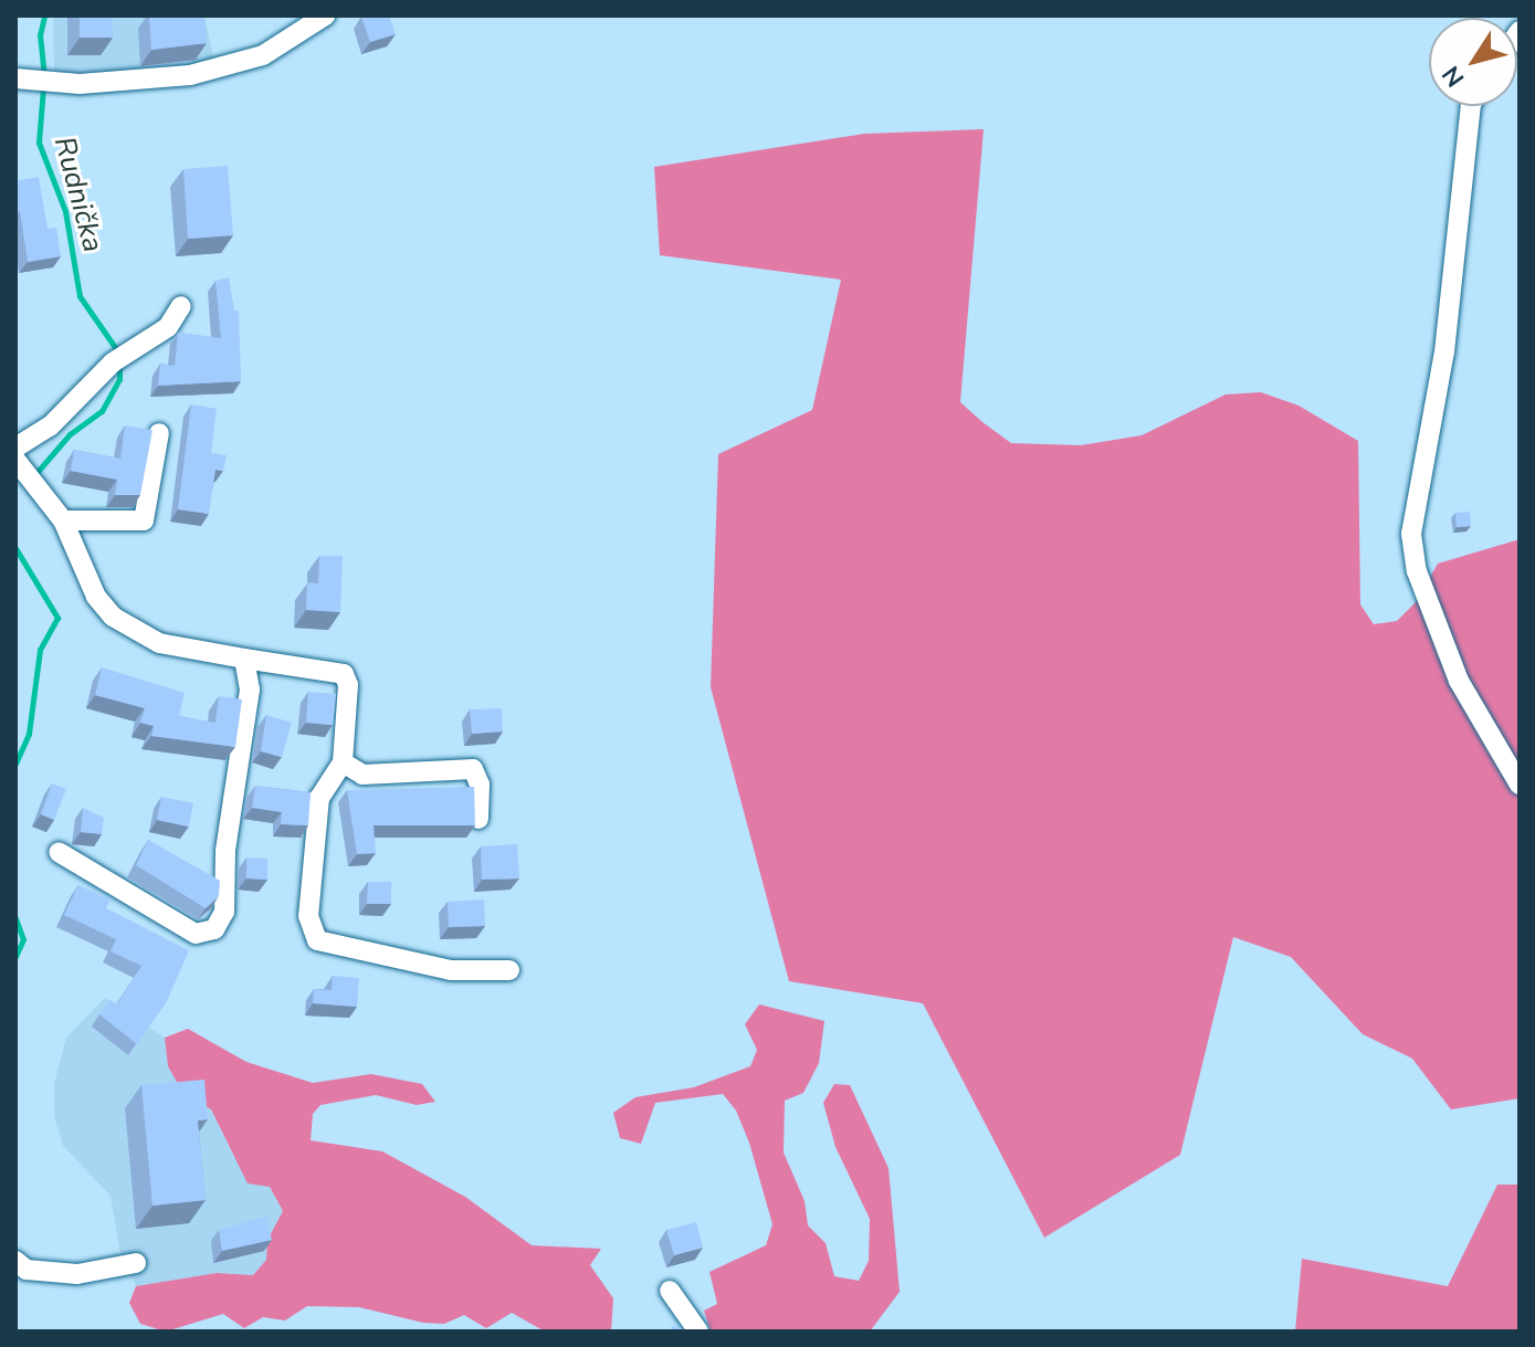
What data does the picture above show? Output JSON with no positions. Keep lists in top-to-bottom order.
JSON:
{
  "water": ["Rudnička"],
  "north": "bottom left"
}
